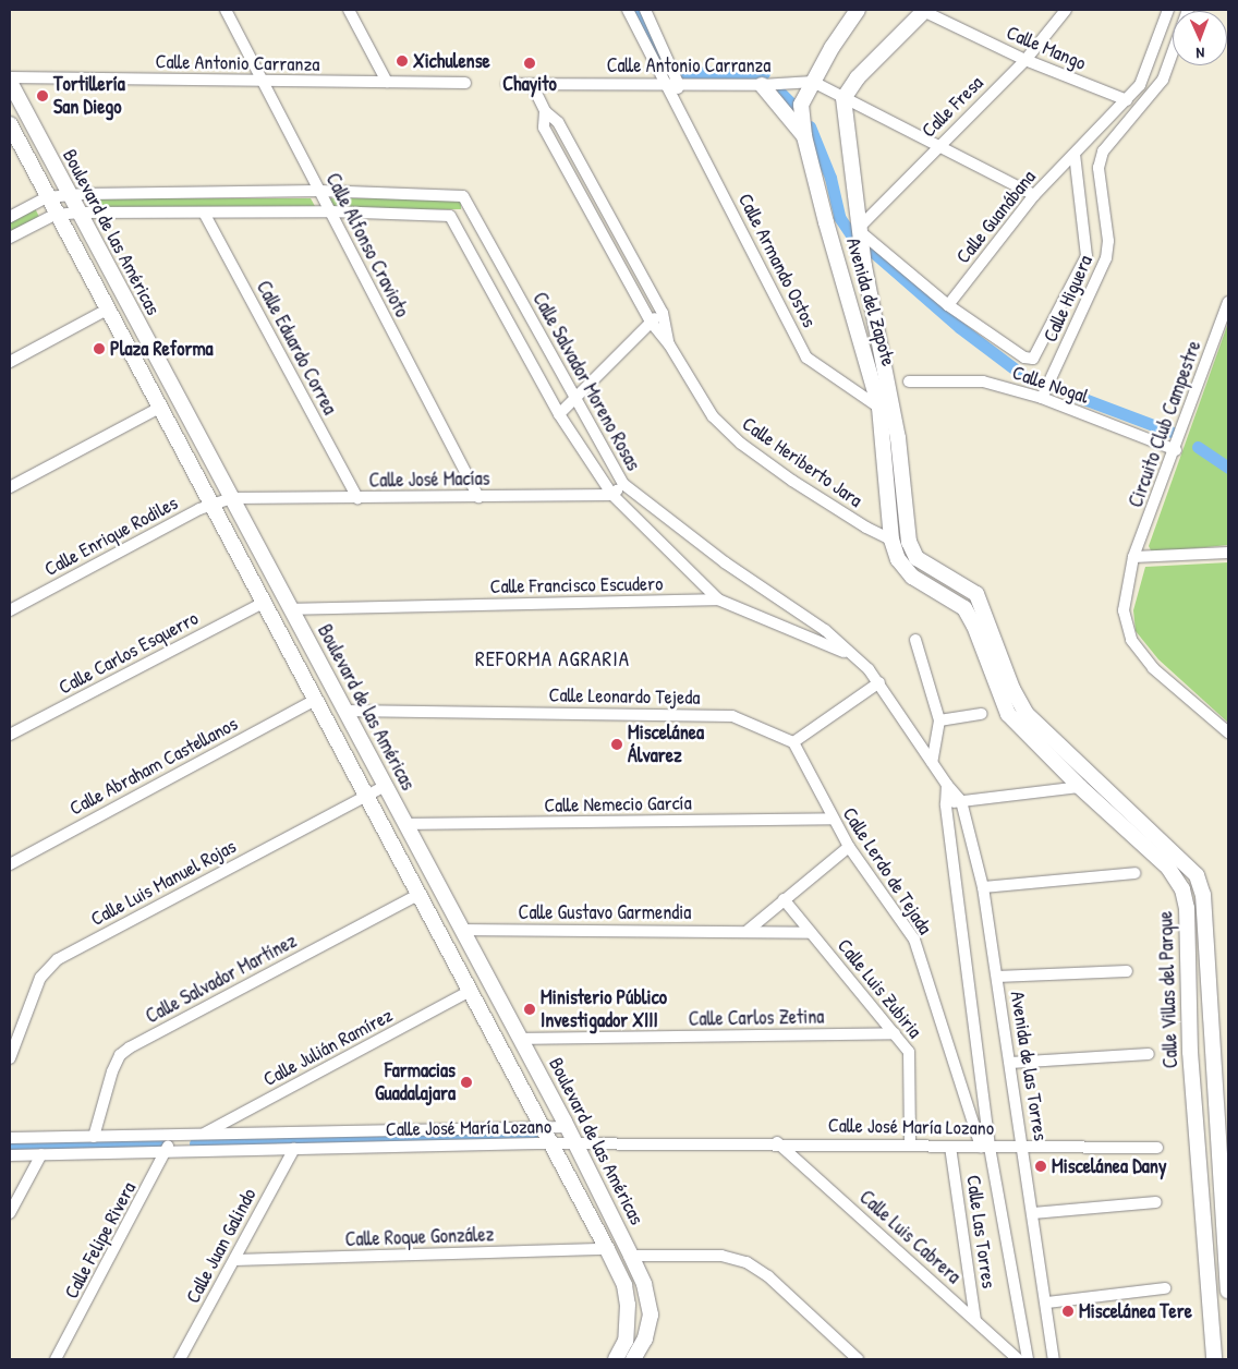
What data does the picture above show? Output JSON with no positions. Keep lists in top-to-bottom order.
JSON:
{
  "streets": {
    "main road": ["Boulevard de las Américas", "Avenida del Zapote", "Calle Villas del Parque"],
    "street": [
      "Calle Mango",
      "Calle Antonio Carranza",
      "Calle Fresa",
      "Calle Guanábana",
      "Calle Alfonso Cravioto",
      "Calle Armando Ostos",
      "Calle Higuera",
      "Calle Eduardo Correa",
      "Calle Salvador Moreno Rosas",
      "Calle Nogal",
      "Circuito Club Campestre",
      "Calle Heriberto Jara",
      "Calle José Macías",
      "Calle Enrique Rodiles",
      "Calle Francisco Escudero",
      "Calle Carlos Esquerro",
      "Calle Leonardo Tejeda",
      "Calle Abraham Castellanos",
      "Calle Nemecio García",
      "Calle Lerdo de Tejada",
      "Calle Luis Manuel Rojas",
      "Calle Gustavo Garmendia",
      "Calle Salvador Martínez",
      "Calle Luis Zubiria",
      "Calle Carlos Zetina",
      "Calle Julián Ramírez",
      "Avenida de las Torres",
      "Calle José María Lozano",
      "Calle Las Torres",
      "Calle Roque González",
      "Calle Luis Cabrera",
      "Calle Felipe Rivera",
      "Calle Juan Galindo"
    ]
  },
  "crossings": [
    ["Calle Mango", "Calle Fresa"],
    ["Calle Antonio Carranza", "Calle Alfonso Cravioto"],
    ["Calle Antonio Carranza", "Calle Armando Ostos"],
    ["Calle Antonio Carranza", "Avenida del Zapote"],
    ["Calle Antonio Carranza", "Calle Heriberto Jara"],
    ["Calle Fresa", "Avenida del Zapote"],
    ["Calle Fresa", "Calle Nogal"],
    ["Calle Guanábana", "Calle Higuera"],
    ["Calle Guanábana", "Calle Nogal"],
    ["Boulevard de las Américas", "Calle Salvador Moreno Rosas"],
    ["Boulevard de las Américas", "Calle José Macías"],
    ["Boulevard de las Américas", "Calle Enrique Rodiles"],
    ["Boulevard de las Américas", "Calle Francisco Escudero"],
    ["Boulevard de las Américas", "Calle Carlos Esquerro"],
    ["Boulevard de las Américas", "Calle Leonardo Tejeda"],
    ["Boulevard de las Américas", "Calle Abraham Castellanos"],
    ["Boulevard de las Américas", "Calle Nemecio García"],
    ["Boulevard de las Américas", "Calle Luis Manuel Rojas"],
    ["Boulevard de las Américas", "Calle Gustavo Garmendia"],
    ["Boulevard de las Américas", "Calle Salvador Martínez"],
    ["Boulevard de las Américas", "Calle Carlos Zetina"],
    ["Boulevard de las Américas", "Calle Julián Ramírez"],
    ["Boulevard de las Américas", "Calle José María Lozano"],
    ["Boulevard de las Américas", "Calle Roque González"],
    ["Calle Alfonso Cravioto", "Calle Salvador Moreno Rosas"],
    ["Calle Alfonso Cravioto", "Calle José Macías"],
    ["Calle Armando Ostos", "Avenida del Zapote"],
    ["Calle Higuera", "Calle Nogal"],
    ["Avenida del Zapote", "Calle Nogal"],
    ["Avenida del Zapote", "Calle Heriberto Jara"],
    ["Avenida del Zapote", "Calle Villas del Parque"],
    ["Calle Eduardo Correa", "Calle José Macías"],
    ["Calle Salvador Moreno Rosas", "Calle José Macías"],
    ["Calle Salvador Moreno Rosas", "Calle Francisco Escudero"],
    ["Calle Salvador Moreno Rosas", "Avenida de las Torres"],
    ["Calle Nogal", "Circuito Club Campestre"],
    ["Calle Heriberto Jara", "Calle Villas del Parque"],
    ["Calle José Macías", "Calle Enrique Rodiles"],
    ["Calle Francisco Escudero", "Avenida de las Torres"],
    ["Calle Leonardo Tejeda", "Calle Lerdo de Tejada"],
    ["Calle Nemecio García", "Calle Lerdo de Tejada"],
    ["Calle Lerdo de Tejada", "Calle José María Lozano"],
    ["Calle Gustavo Garmendia", "Calle Luis Zubiria"],
    ["Calle Salvador Martínez", "Calle José María Lozano"],
    ["Calle Luis Zubiria", "Calle Carlos Zetina"],
    ["Calle Luis Zubiria", "Calle José María Lozano"],
    ["Calle Julián Ramírez", "Calle José María Lozano"],
    ["Avenida de las Torres", "Calle José María Lozano"],
    ["Calle José María Lozano", "Calle Las Torres"],
    ["Calle José María Lozano", "Calle Luis Cabrera"],
    ["Calle José María Lozano", "Calle Felipe Rivera"],
    ["Calle José María Lozano", "Calle Juan Galindo"],
    ["Calle Las Torres", "Calle Luis Cabrera"],
    ["Calle Roque González", "Calle Juan Galindo"]
  ],
  "districts": ["REFORMA AGRARIA"],
  "places": [
    "Xichulense",
    "Chayito",
    "Tortillería San Diego",
    "Plaza Reforma",
    "Miscelánea Álvarez",
    "Ministerio Público Investigador XIII",
    "Farmacias Guadalajara",
    "Miscelánea Dany",
    "Miscelánea Tere"
  ],
  "north": "bottom"
}
